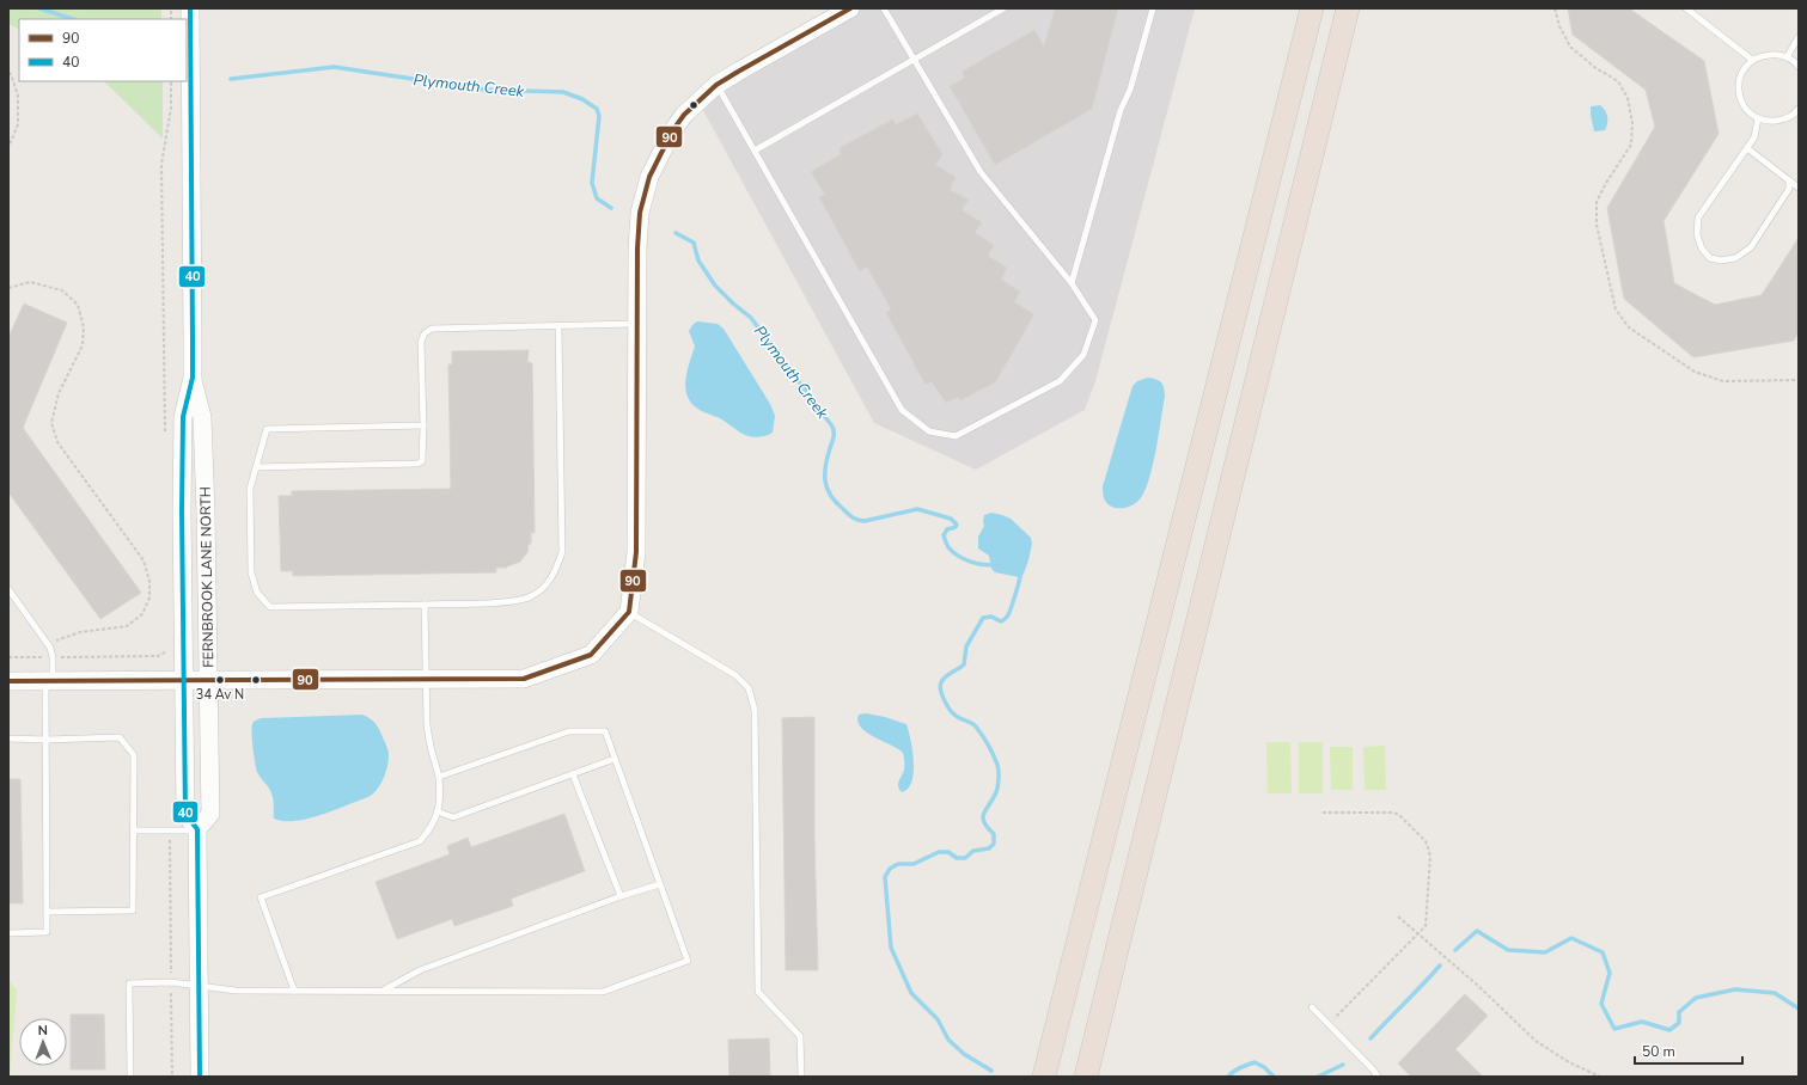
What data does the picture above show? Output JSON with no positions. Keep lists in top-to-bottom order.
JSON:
{
  "streets": {
    "street": ["FERNBROOK LANE NORTH"]
  },
  "water": ["Plymouth Creek"],
  "places": ["34 Av N"],
  "lines": ["transit line 90", "transit line 40"],
  "legend": ["90", "40"],
  "scale_bar": "50 m",
  "north": "top"
}
